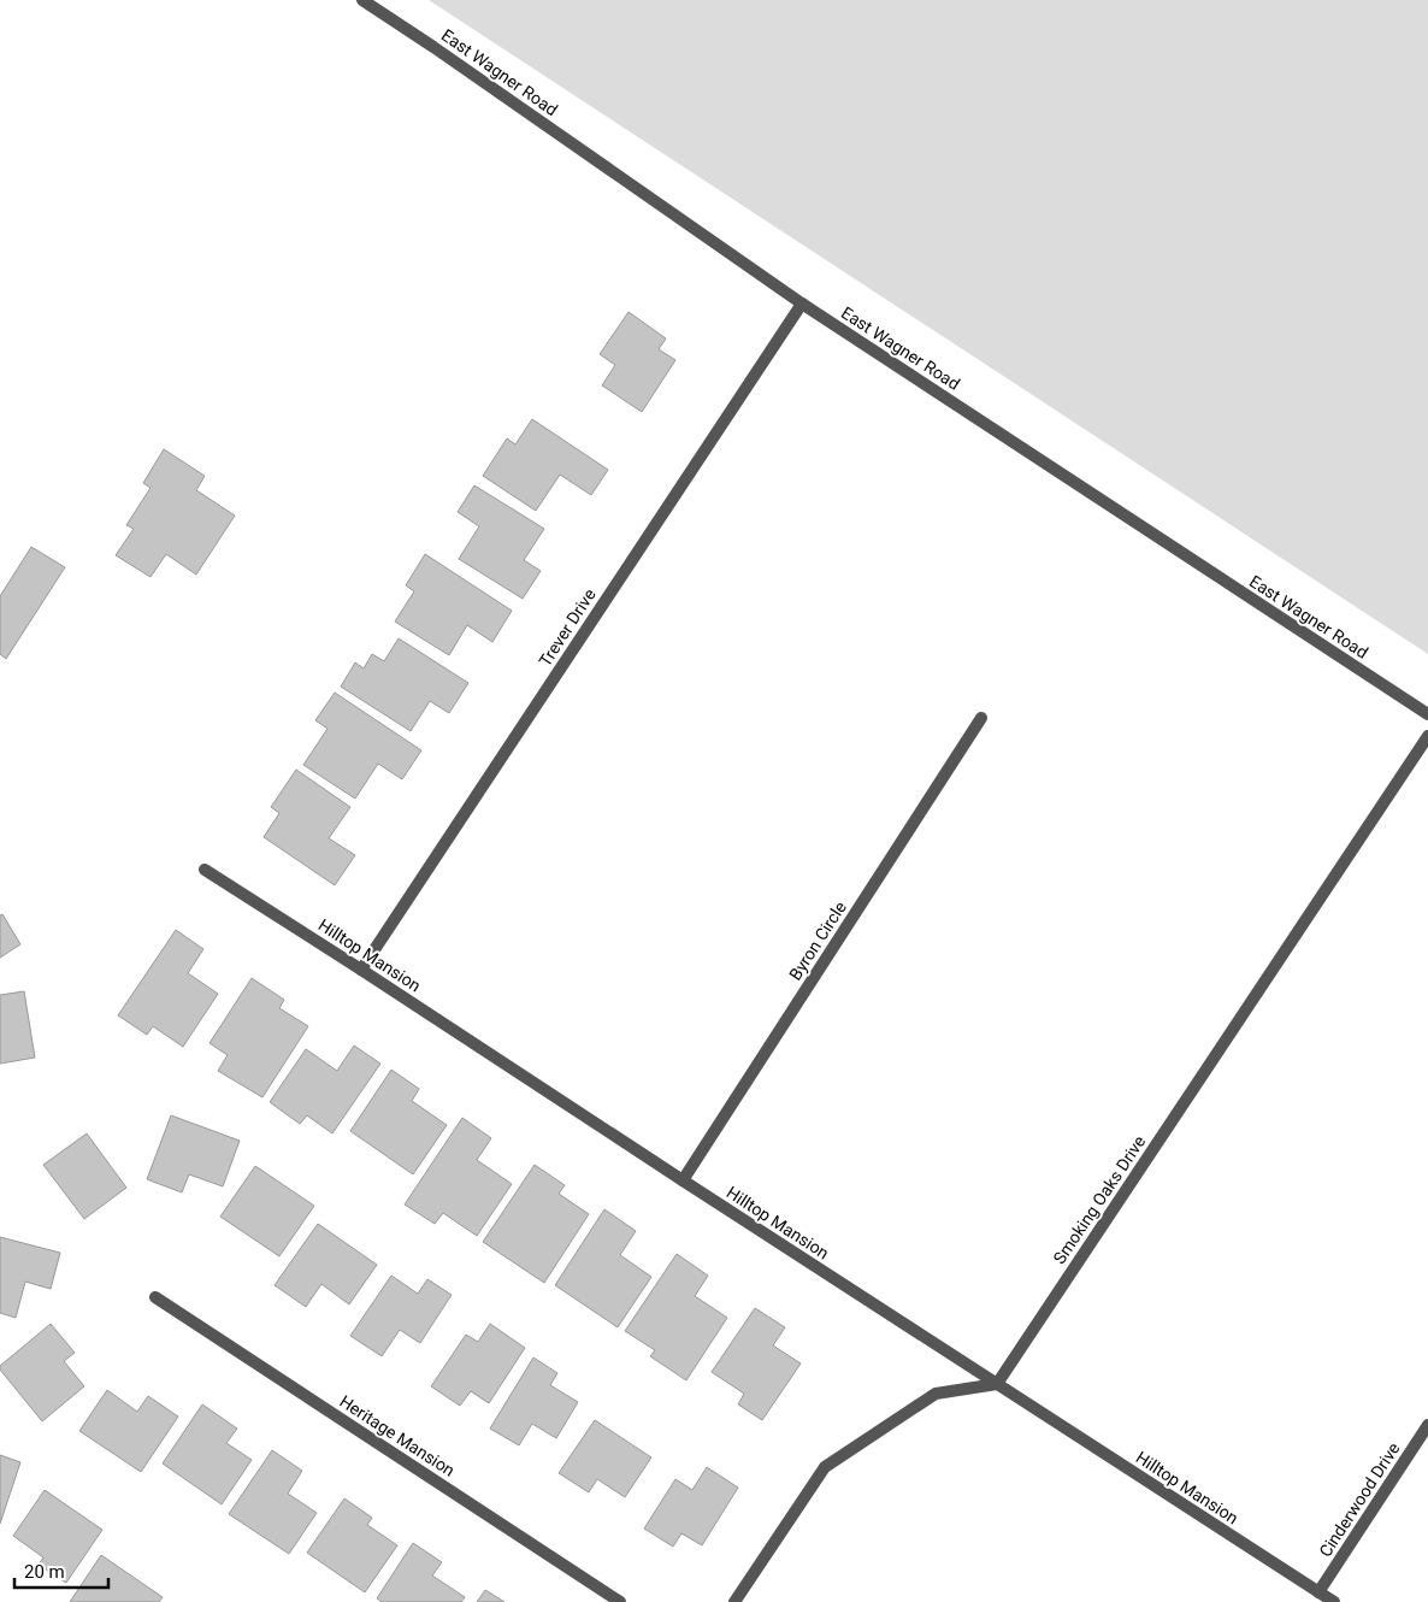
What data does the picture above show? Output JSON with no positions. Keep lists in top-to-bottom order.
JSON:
{
  "streets": {
    "street": [
      "East Wagner Road",
      "Trever Drive",
      "Byron Circle",
      "Hilltop Mansion",
      "Smoking Oaks Drive",
      "Heritage Mansion",
      "Cinderwood Drive"
    ]
  },
  "crossings": [
    ["East Wagner Road", "Trever Drive"],
    ["Trever Drive", "Hilltop Mansion"],
    ["Byron Circle", "Hilltop Mansion"],
    ["Hilltop Mansion", "Smoking Oaks Drive"],
    ["Hilltop Mansion", "Cinderwood Drive"]
  ],
  "scale_bar": "20 m"
}
